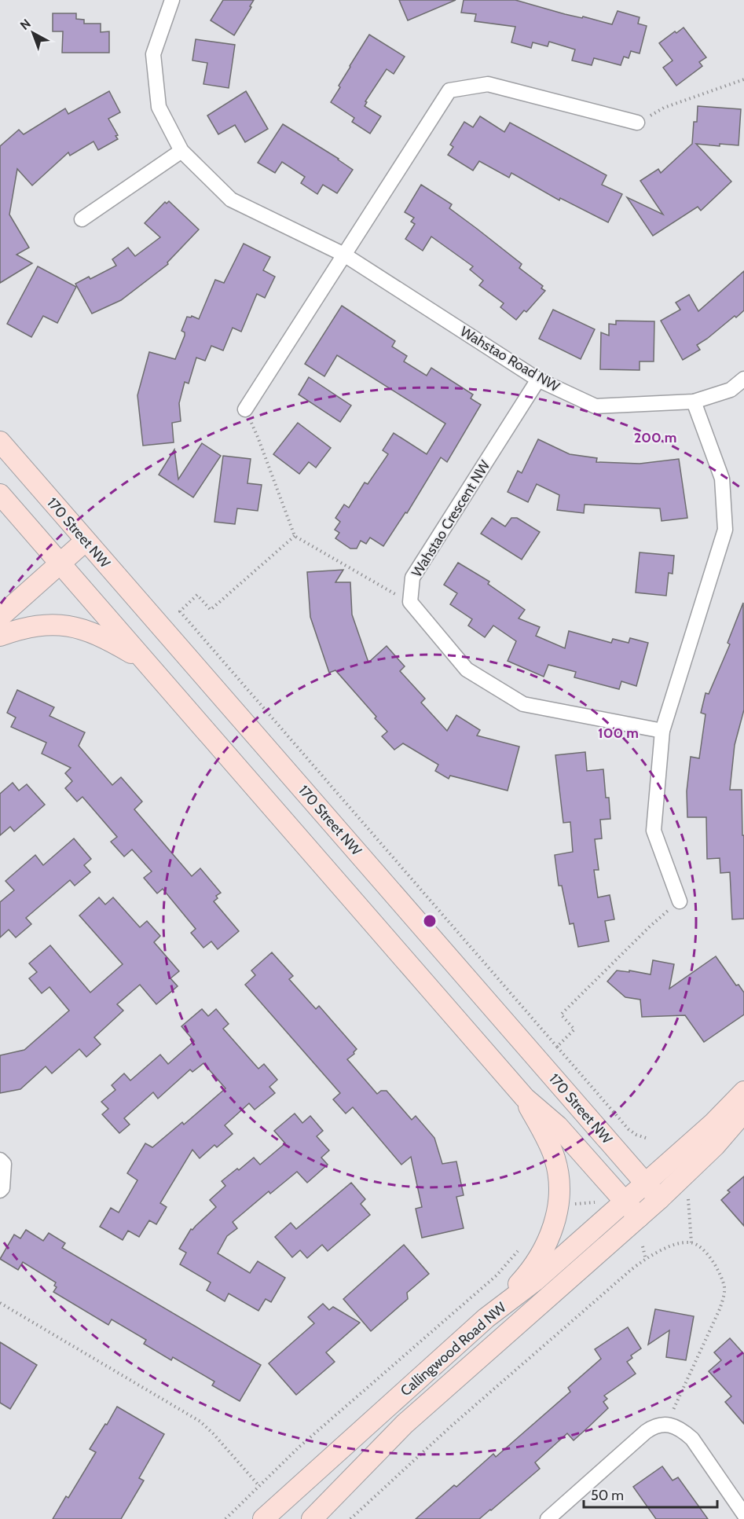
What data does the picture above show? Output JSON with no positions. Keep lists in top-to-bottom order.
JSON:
{
  "streets": {
    "main road": ["170 Street NW", "Callingwood Road NW"],
    "street": ["Wahstao Road NW", "Wahstao Crescent NW"]
  },
  "crossings": [
    ["Wahstao Road NW", "Wahstao Crescent NW"],
    ["170 Street NW", "Callingwood Road NW"]
  ],
  "scale_bar": "50 m",
  "north": "top left",
  "rings": ["200 m", "100 m"]
}
